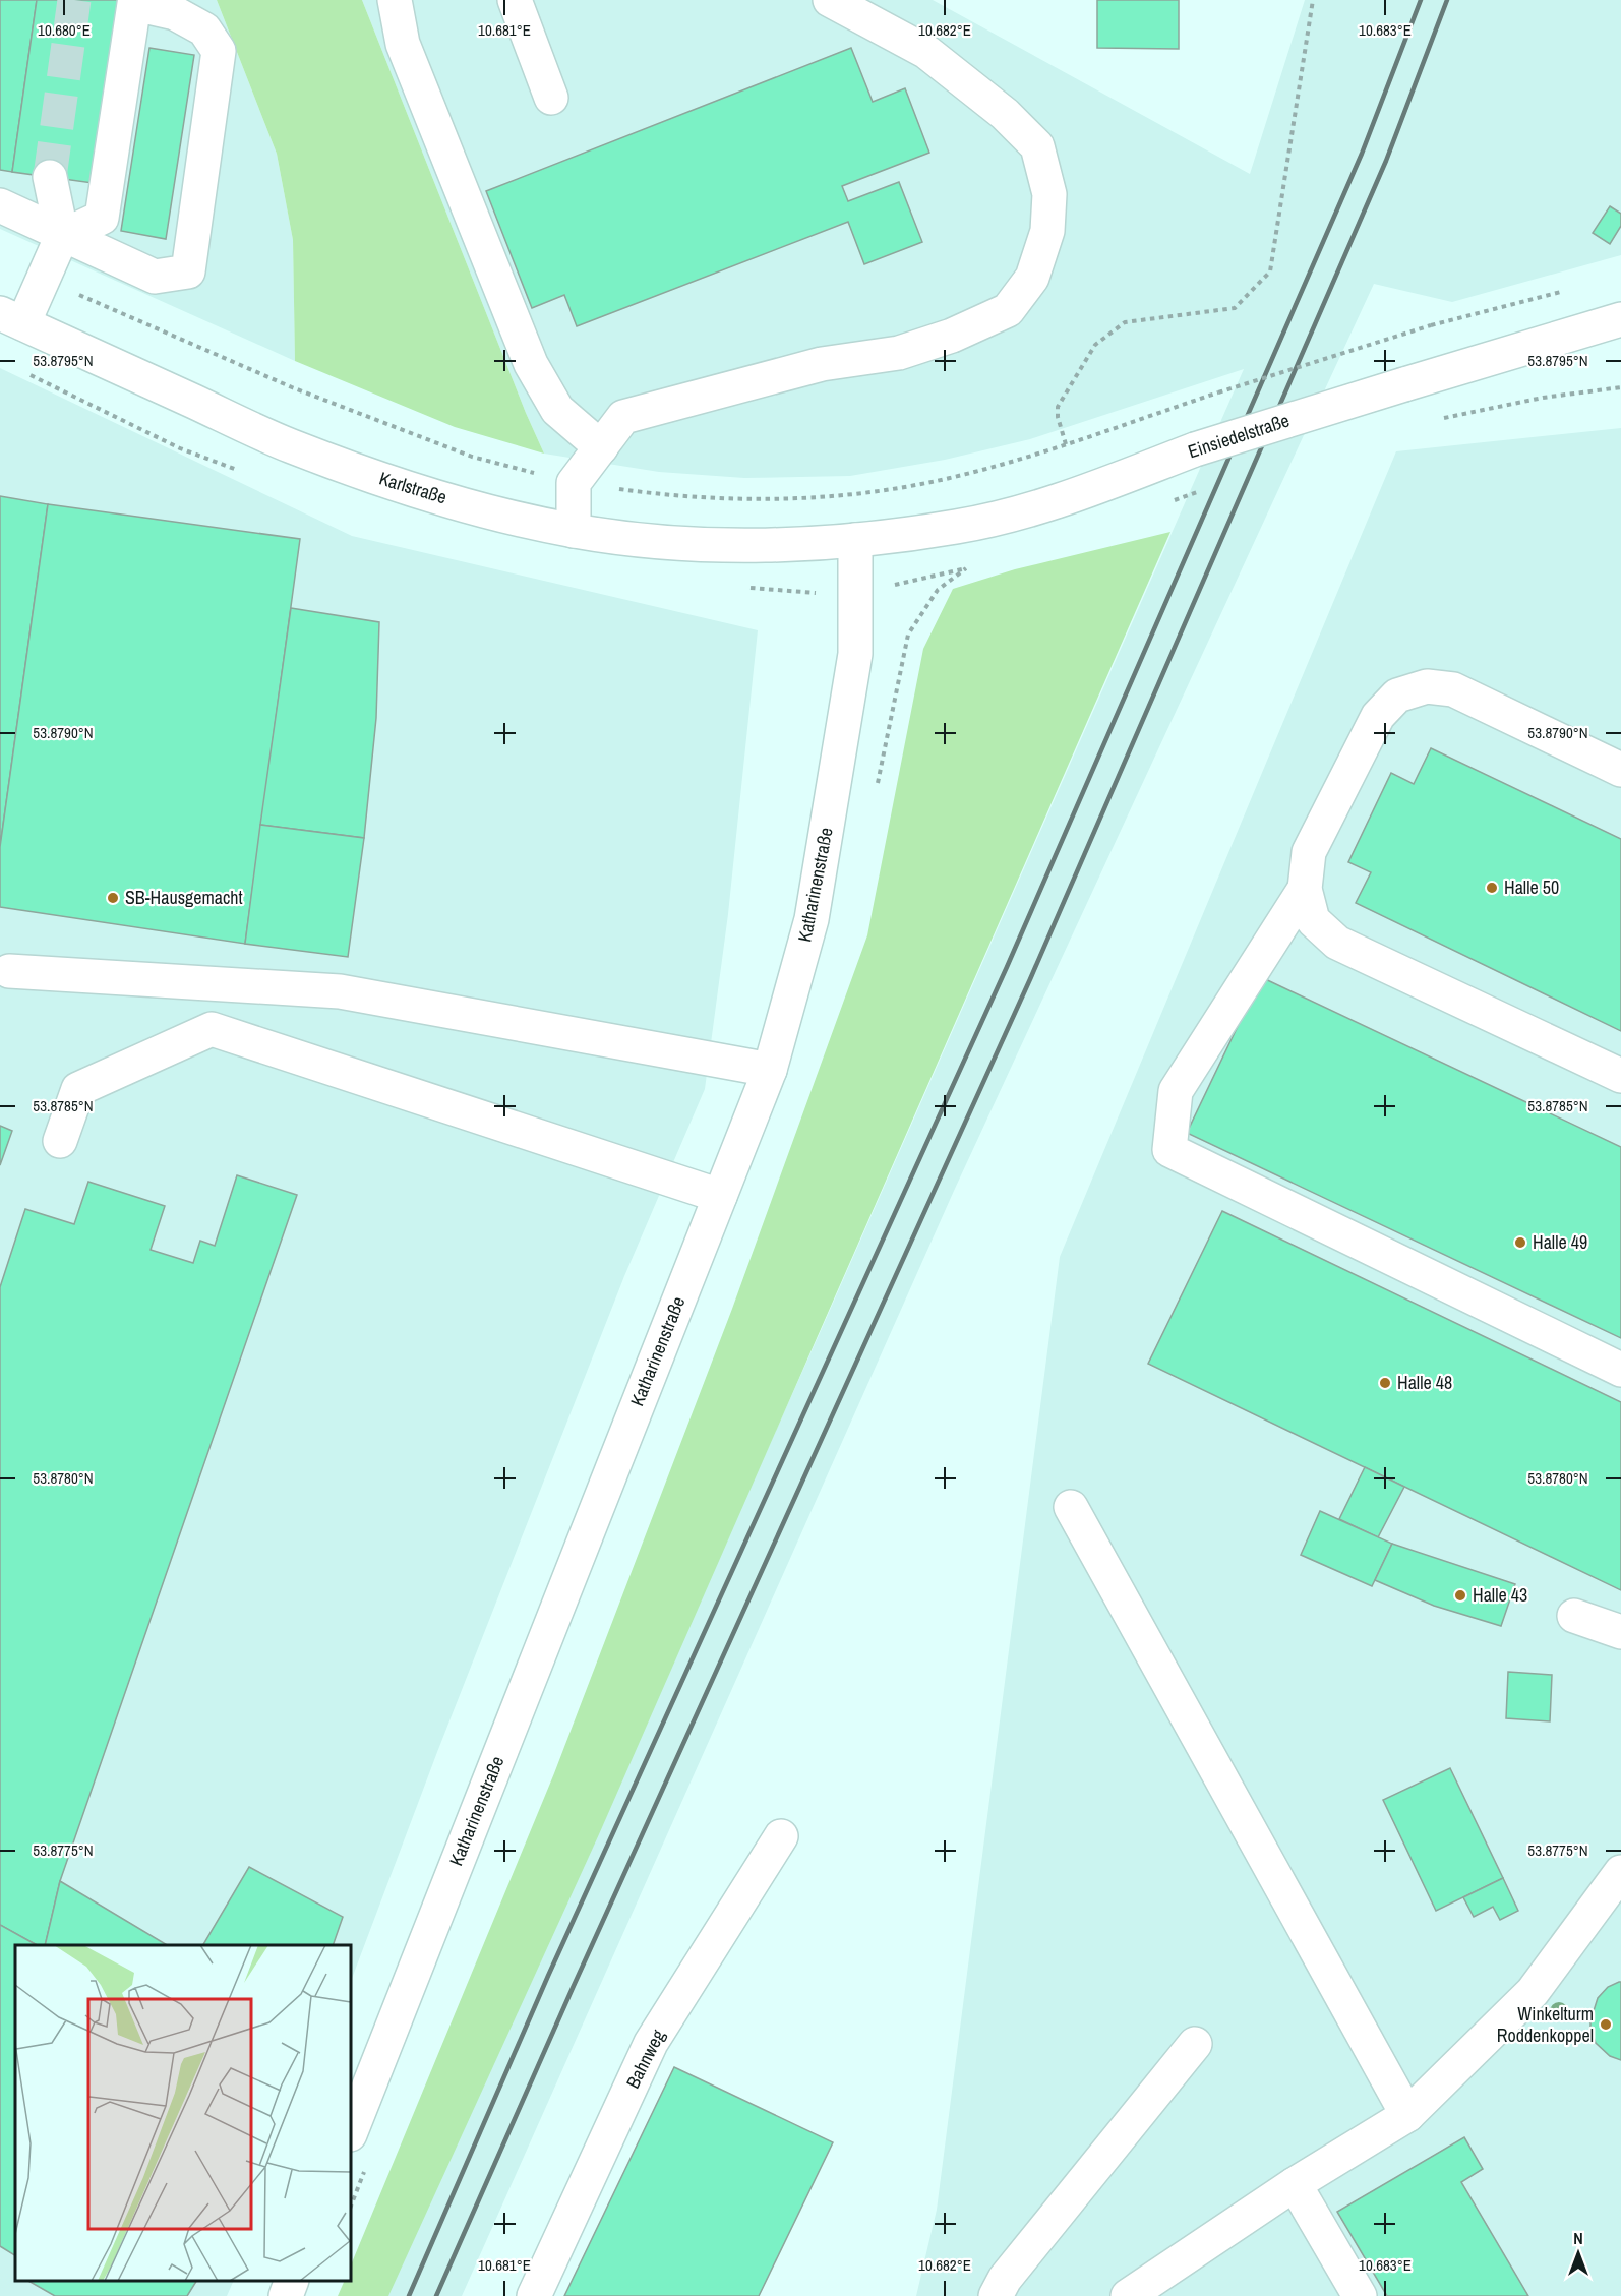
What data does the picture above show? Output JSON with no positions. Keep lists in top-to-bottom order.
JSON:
{
  "streets": {
    "street": [
      "Einsiedelstraße",
      "Karlstraße",
      "Katharinenstraße",
      "Bahnweg"
    ]
  },
  "crossings": [
    ["Einsiedelstraße", "Karlstraße"],
    ["Einsiedelstraße", "Katharinenstraße"],
    ["Karlstraße", "Katharinenstraße"]
  ],
  "places": [
    "Halle 50",
    "SB-Hausgemacht",
    "Halle 49",
    "Halle 48",
    "Halle 43",
    "Winkelturm Roddenkoppel"
  ],
  "north": "top",
  "coordinates": [
    "10.680°E",
    "10.681°E",
    "10.682°E",
    "10.683°E",
    "53.8795°N",
    "53.8790°N",
    "53.8785°N",
    "53.8780°N",
    "53.8775°N"
  ]
}
